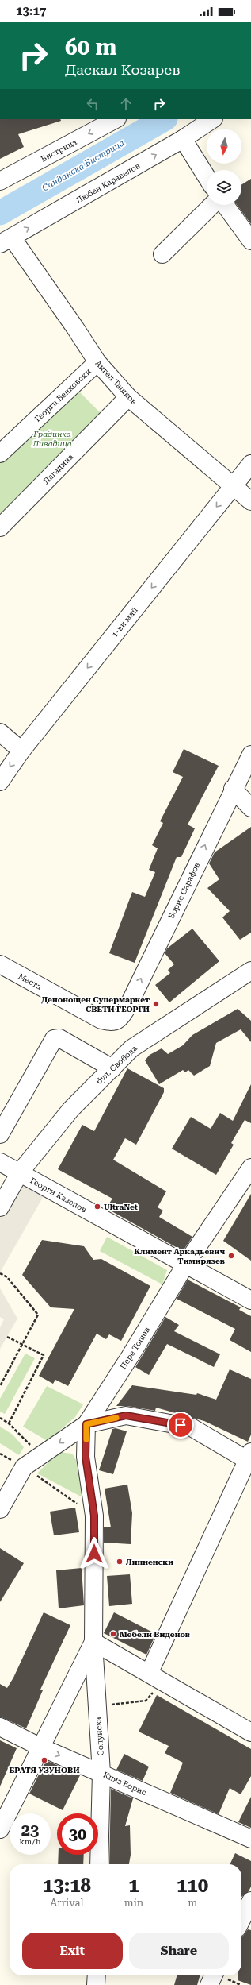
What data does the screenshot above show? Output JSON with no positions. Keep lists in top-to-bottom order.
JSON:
{
  "streets": {
    "street": [
      "Бистрица",
      "Любен Каравелов",
      "Ангел Ташков",
      "Георги Бенковски",
      "Лагадина",
      "1-ви май",
      "Борис Сарафов",
      "Места",
      "бул. Свобода",
      "Георги Казепов",
      "Пере Тошев",
      "Солунска",
      "Княз Борис"
    ]
  },
  "crossings": [
    ["Любен Каравелов", "Ангел Ташков"],
    ["Ангел Ташков", "Георги Бенковски"],
    ["Ангел Ташков", "Лагадина"],
    ["Ангел Ташков", "1-ви май"],
    ["Борис Сарафов", "Места"],
    ["бул. Свобода", "Георги Казепов"],
    ["Георги Казепов", "Пере Тошев"],
    ["Пере Тошев", "Солунска"],
    ["Солунска", "Княз Борис"]
  ],
  "one_way": ["Бистрица", "1-ви май", "Борис Сарафов"],
  "water": ["Санданска Бистрица"],
  "parks": ["Градинка Ливадица"],
  "places": [
    "Денонощен Супермаркет СВЕТИ ГЕОРГИ",
    "UltraNet",
    "Климент Аркадьевич Тимирязев",
    "Липненски",
    "Мебели Виденов",
    "БРАТЯ УЗУНОВИ"
  ],
  "north": "bottom",
  "page": {
    "status": "13:17",
    "turn": ["60 m", "Даскал Козарев"],
    "speed": "23 km/h",
    "limit": "30",
    "eta": [
      "13:18",
      "Arrival",
      "1",
      "min",
      "110",
      "m"
    ],
    "buttons": ["Exit", "Share"]
  }
}
